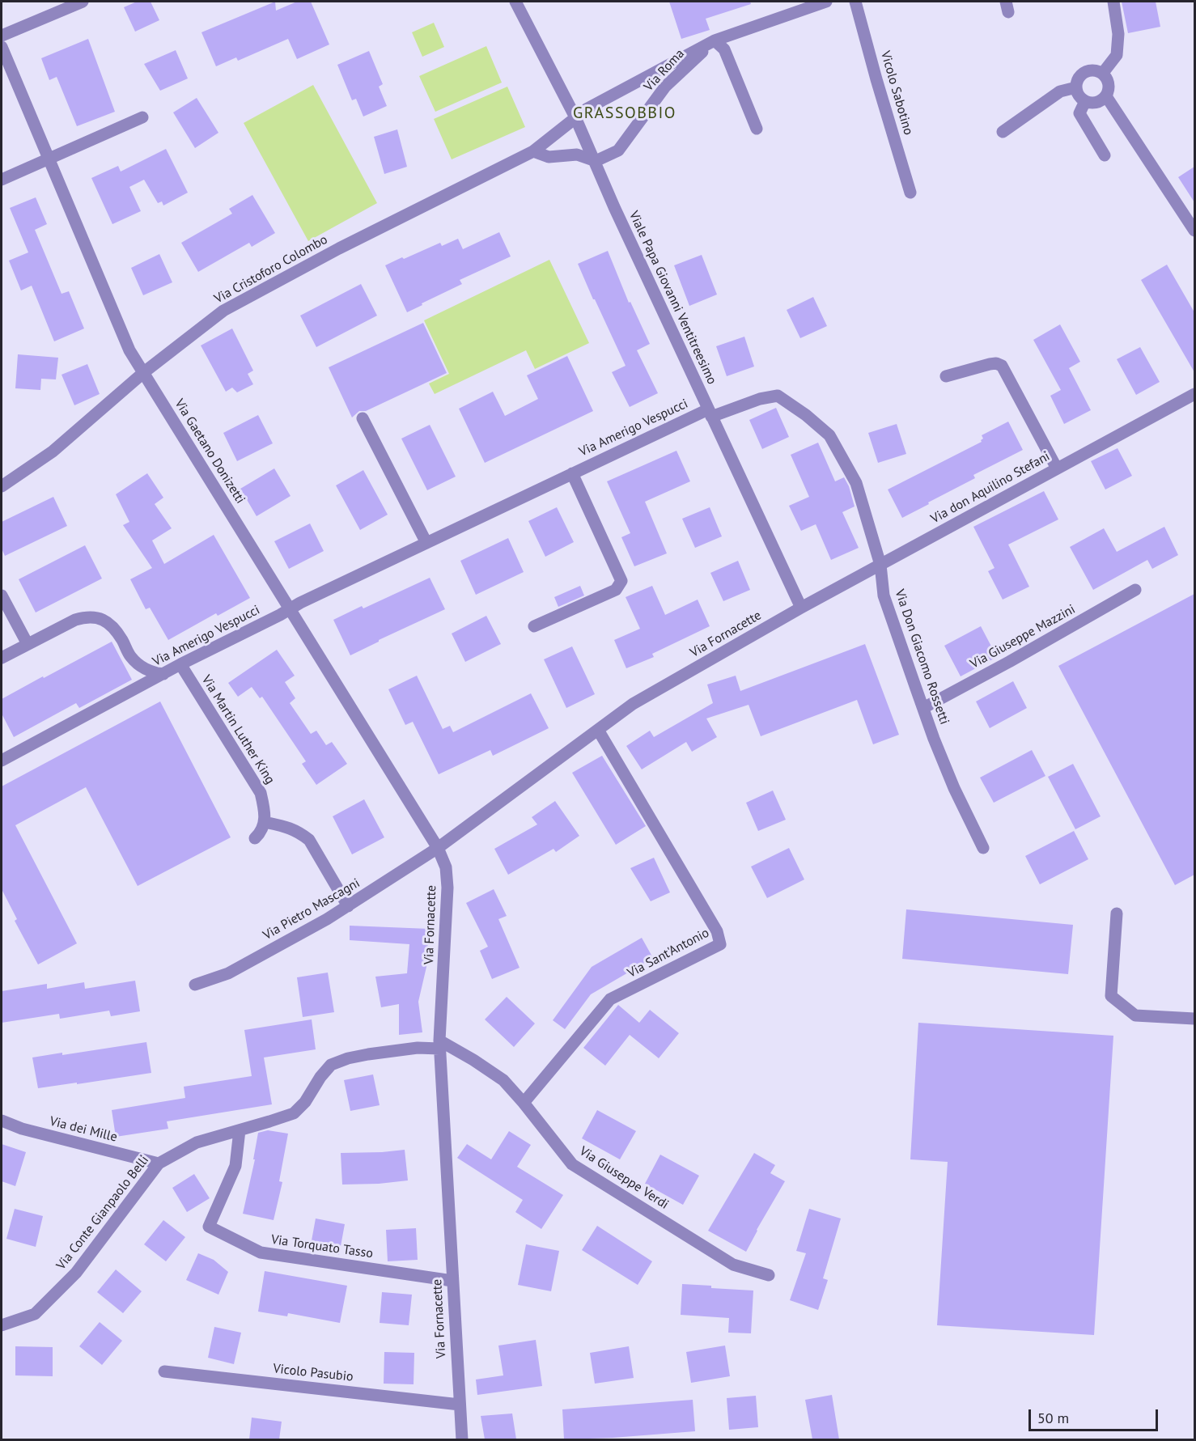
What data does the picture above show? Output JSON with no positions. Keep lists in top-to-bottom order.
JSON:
{
  "streets": {
    "street": [
      "Via Roma",
      "Vicolo Sabotino",
      "Via Cristoforo Colombo",
      "Viale Papa Giovanni Ventitreesimo",
      "Via Amerigo Vespucci",
      "Via Gaetano Donizetti",
      "Via don Aquilino Stefani",
      "Via Fornacette",
      "Via Giuseppe Mazzini",
      "Via Don Giacomo Rossetti",
      "Via Martin Luther King",
      "Via Pietro Mascagni",
      "Via Sant'Antonio",
      "Via dei Mille",
      "Via Giuseppe Verdi",
      "Via Conte Gianpaolo Belli",
      "Via Torquato Tasso",
      "Vicolo Pasubio"
    ]
  },
  "crossings": [
    ["Via Roma", "Via Cristoforo Colombo"],
    ["Via Roma", "Viale Papa Giovanni Ventitreesimo"],
    ["Via Cristoforo Colombo", "Viale Papa Giovanni Ventitreesimo"],
    ["Via Cristoforo Colombo", "Via Gaetano Donizetti"],
    ["Viale Papa Giovanni Ventitreesimo", "Via Amerigo Vespucci"],
    ["Viale Papa Giovanni Ventitreesimo", "Via don Aquilino Stefani"],
    ["Viale Papa Giovanni Ventitreesimo", "Via Fornacette"],
    ["Viale Papa Giovanni Ventitreesimo", "Via Don Giacomo Rossetti"],
    ["Via Amerigo Vespucci", "Via Gaetano Donizetti"],
    ["Via Amerigo Vespucci", "Via Don Giacomo Rossetti"],
    ["Via Amerigo Vespucci", "Via Martin Luther King"],
    ["Via Gaetano Donizetti", "Via Fornacette"],
    ["Via Gaetano Donizetti", "Via Pietro Mascagni"],
    ["Via don Aquilino Stefani", "Via Fornacette"],
    ["Via don Aquilino Stefani", "Via Don Giacomo Rossetti"],
    ["Via Fornacette", "Via Pietro Mascagni"],
    ["Via Fornacette", "Via Sant'Antonio"],
    ["Via Fornacette", "Via Giuseppe Verdi"],
    ["Via Fornacette", "Via Conte Gianpaolo Belli"],
    ["Via Fornacette", "Via Torquato Tasso"],
    ["Via Fornacette", "Vicolo Pasubio"],
    ["Via Giuseppe Mazzini", "Via Don Giacomo Rossetti"],
    ["Via Sant'Antonio", "Via Giuseppe Verdi"],
    ["Via dei Mille", "Via Conte Gianpaolo Belli"],
    ["Via Giuseppe Verdi", "Via Conte Gianpaolo Belli"],
    ["Via Conte Gianpaolo Belli", "Via Torquato Tasso"]
  ],
  "districts": ["GRASSOBBIO"],
  "scale_bar": "50 m"
}
